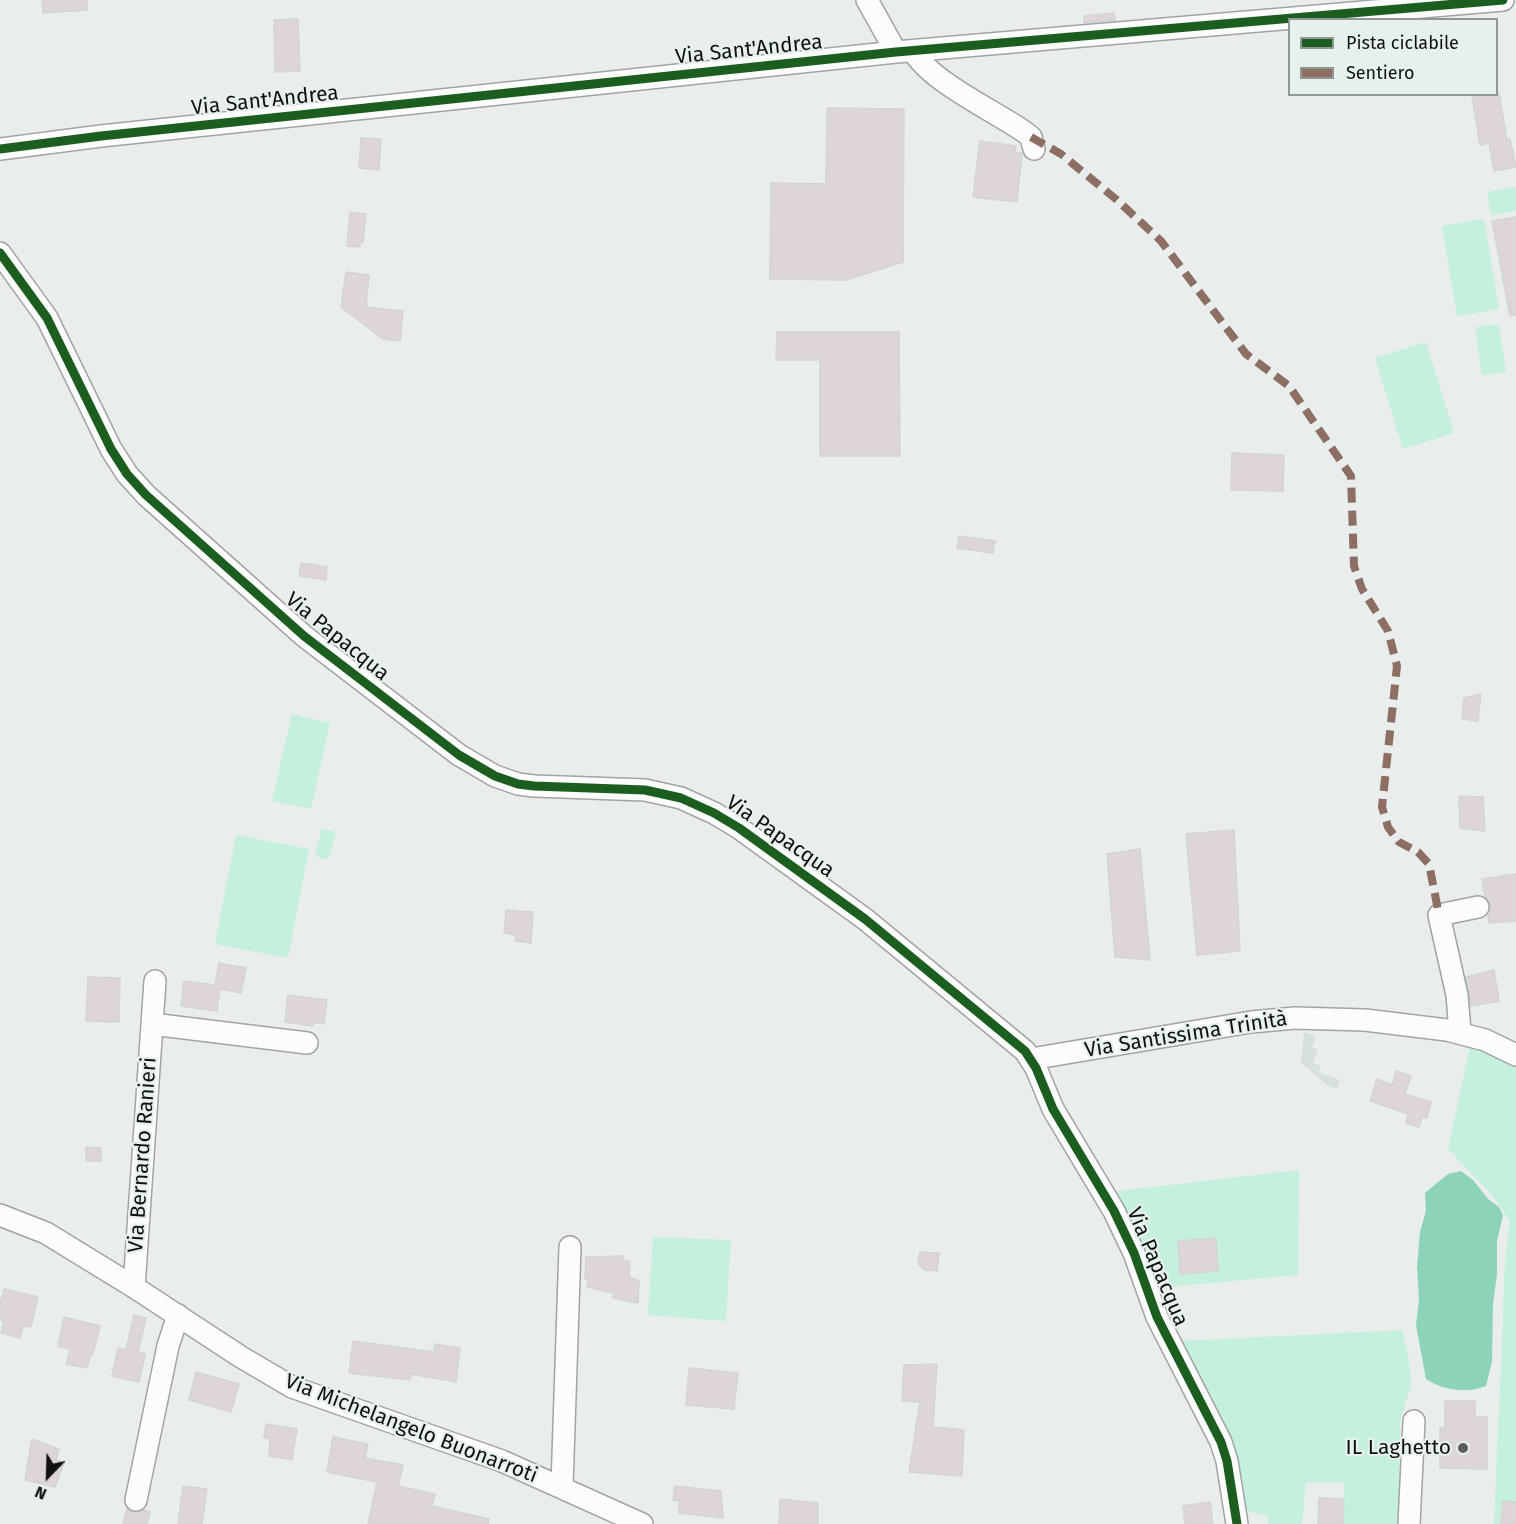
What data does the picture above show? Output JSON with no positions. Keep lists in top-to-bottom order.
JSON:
{
  "streets": {
    "street": [
      "Via Sant'Andrea",
      "Via Papacqua",
      "Via Santissima Trinità",
      "Via Bernardo Ranieri",
      "Via Michelangelo Buonarroti"
    ]
  },
  "crossings": [
    ["Via Papacqua", "Via Santissima Trinità"],
    ["Via Bernardo Ranieri", "Via Michelangelo Buonarroti"]
  ],
  "places": ["IL Laghetto"],
  "legend": ["Pista ciclabile", "Sentiero"],
  "north": "bottom left"
}
